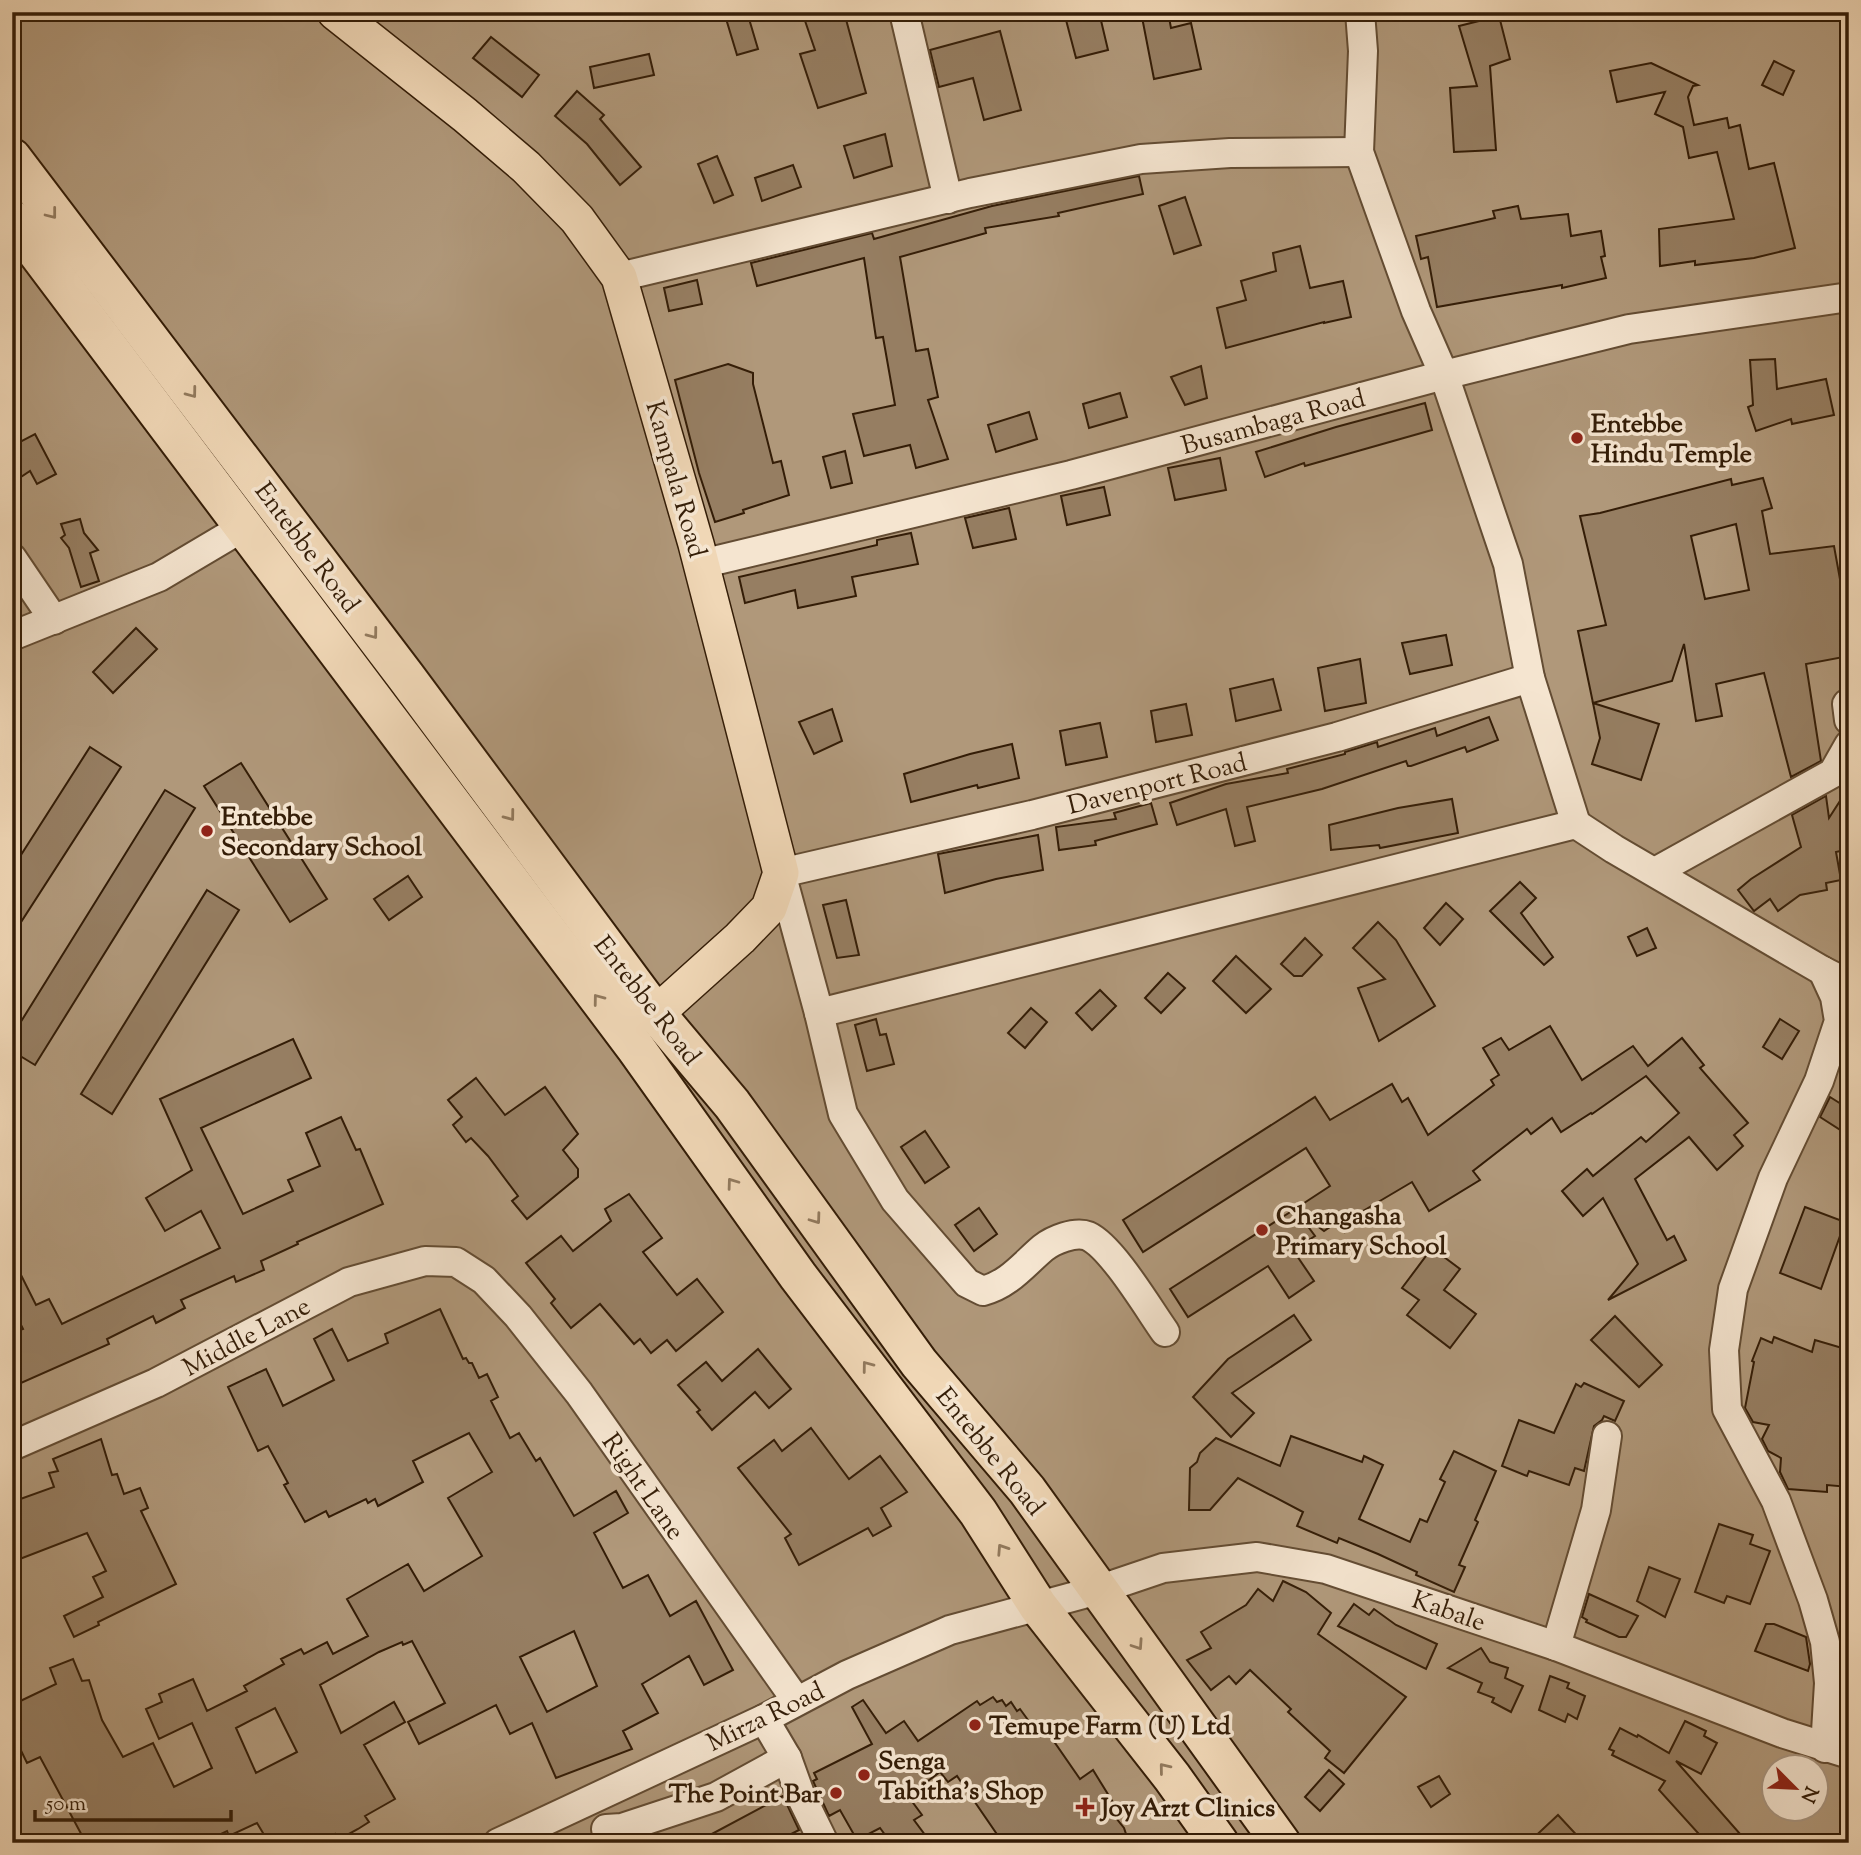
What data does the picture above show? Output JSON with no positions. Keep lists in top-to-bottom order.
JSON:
{
  "streets": {
    "highway": ["Entebbe Road"],
    "main road": ["Kampala Road"],
    "street": [
      "Busambaga Road",
      "Davenport Road",
      "Middle Lane",
      "Right Lane",
      "Kabale",
      "Mirza Road"
    ]
  },
  "crossings": [
    ["Busambaga Road", "Kampala Road"],
    ["Kampala Road", "Davenport Road"],
    ["Entebbe Road", "Kabale"],
    ["Entebbe Road", "Mirza Road"],
    ["Middle Lane", "Right Lane"],
    ["Right Lane", "Mirza Road"],
    ["Kabale", "Mirza Road"]
  ],
  "places": {
    "other": [
      "Entebbe Hindu Temple",
      "Entebbe Secondary School",
      "Changasha Primary School",
      "Temupe Farm (U) Ltd",
      "Senga Tabitha's Shop",
      "The Point Bar"
    ],
    "health": ["Joy Arzt Clinics"]
  },
  "scale_bar": "50 m",
  "north": "bottom right"
}
